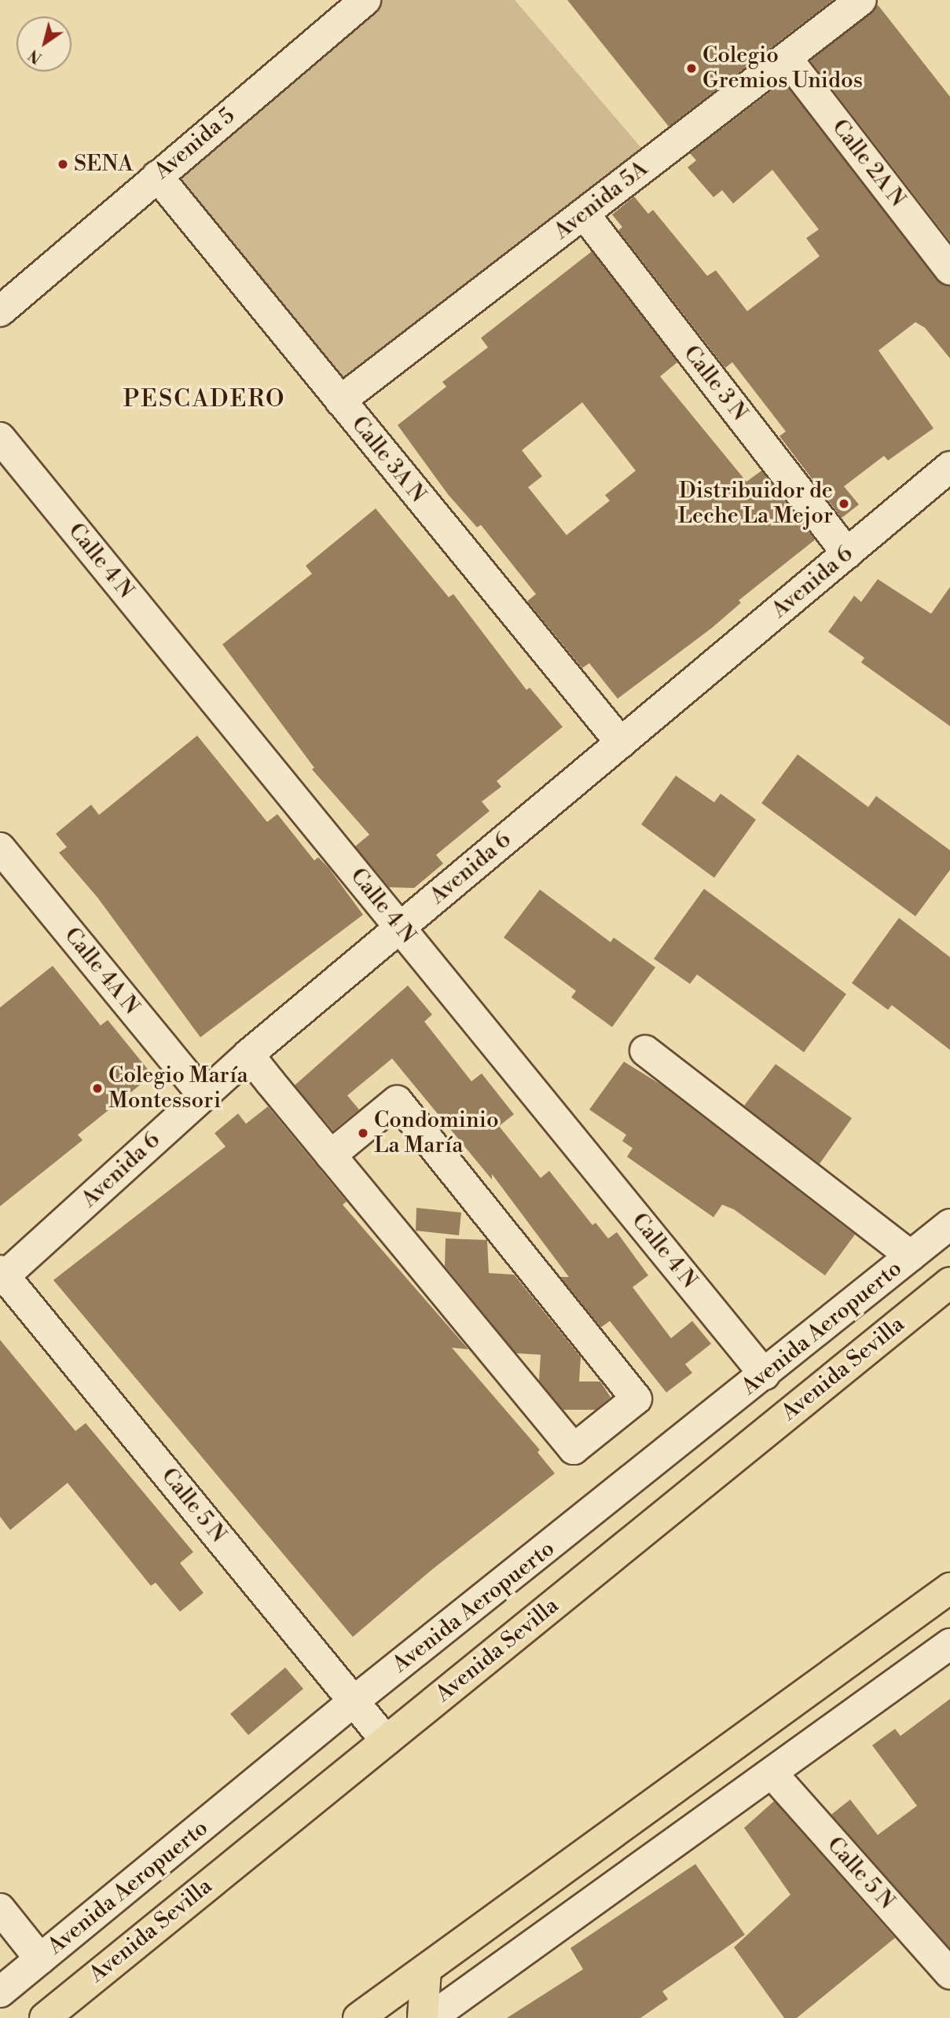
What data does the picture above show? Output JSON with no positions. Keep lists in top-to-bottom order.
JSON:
{
  "streets": {
    "main road": ["Avenida Sevilla"],
    "street": [
      "Avenida 5",
      "Calle 2A N",
      "Avenida 5A",
      "Calle 3 N",
      "Calle 3A N",
      "Calle 4 N",
      "Avenida 6",
      "Calle 4A N",
      "Avenida Aeropuerto",
      "Calle 5 N"
    ]
  },
  "crossings": [
    ["Avenida 5", "Calle 3A N"],
    ["Calle 2A N", "Avenida 5A"],
    ["Avenida 5A", "Calle 3 N"],
    ["Avenida 5A", "Calle 3A N"],
    ["Calle 3 N", "Avenida 6"],
    ["Calle 3A N", "Avenida 6"],
    ["Calle 4 N", "Avenida 6"],
    ["Calle 4 N", "Avenida Aeropuerto"],
    ["Avenida 6", "Calle 4A N"],
    ["Avenida 6", "Calle 5 N"],
    ["Avenida Aeropuerto", "Calle 5 N"],
    ["Avenida Sevilla", "Calle 5 N"]
  ],
  "districts": ["PESCADERO"],
  "places": [
    "Colegio Gremios Unidos",
    "SENA",
    "Distribuidor de Leche La Mejor",
    "Colegio María Montessori",
    "Condominio La María"
  ],
  "north": "bottom left"
}
